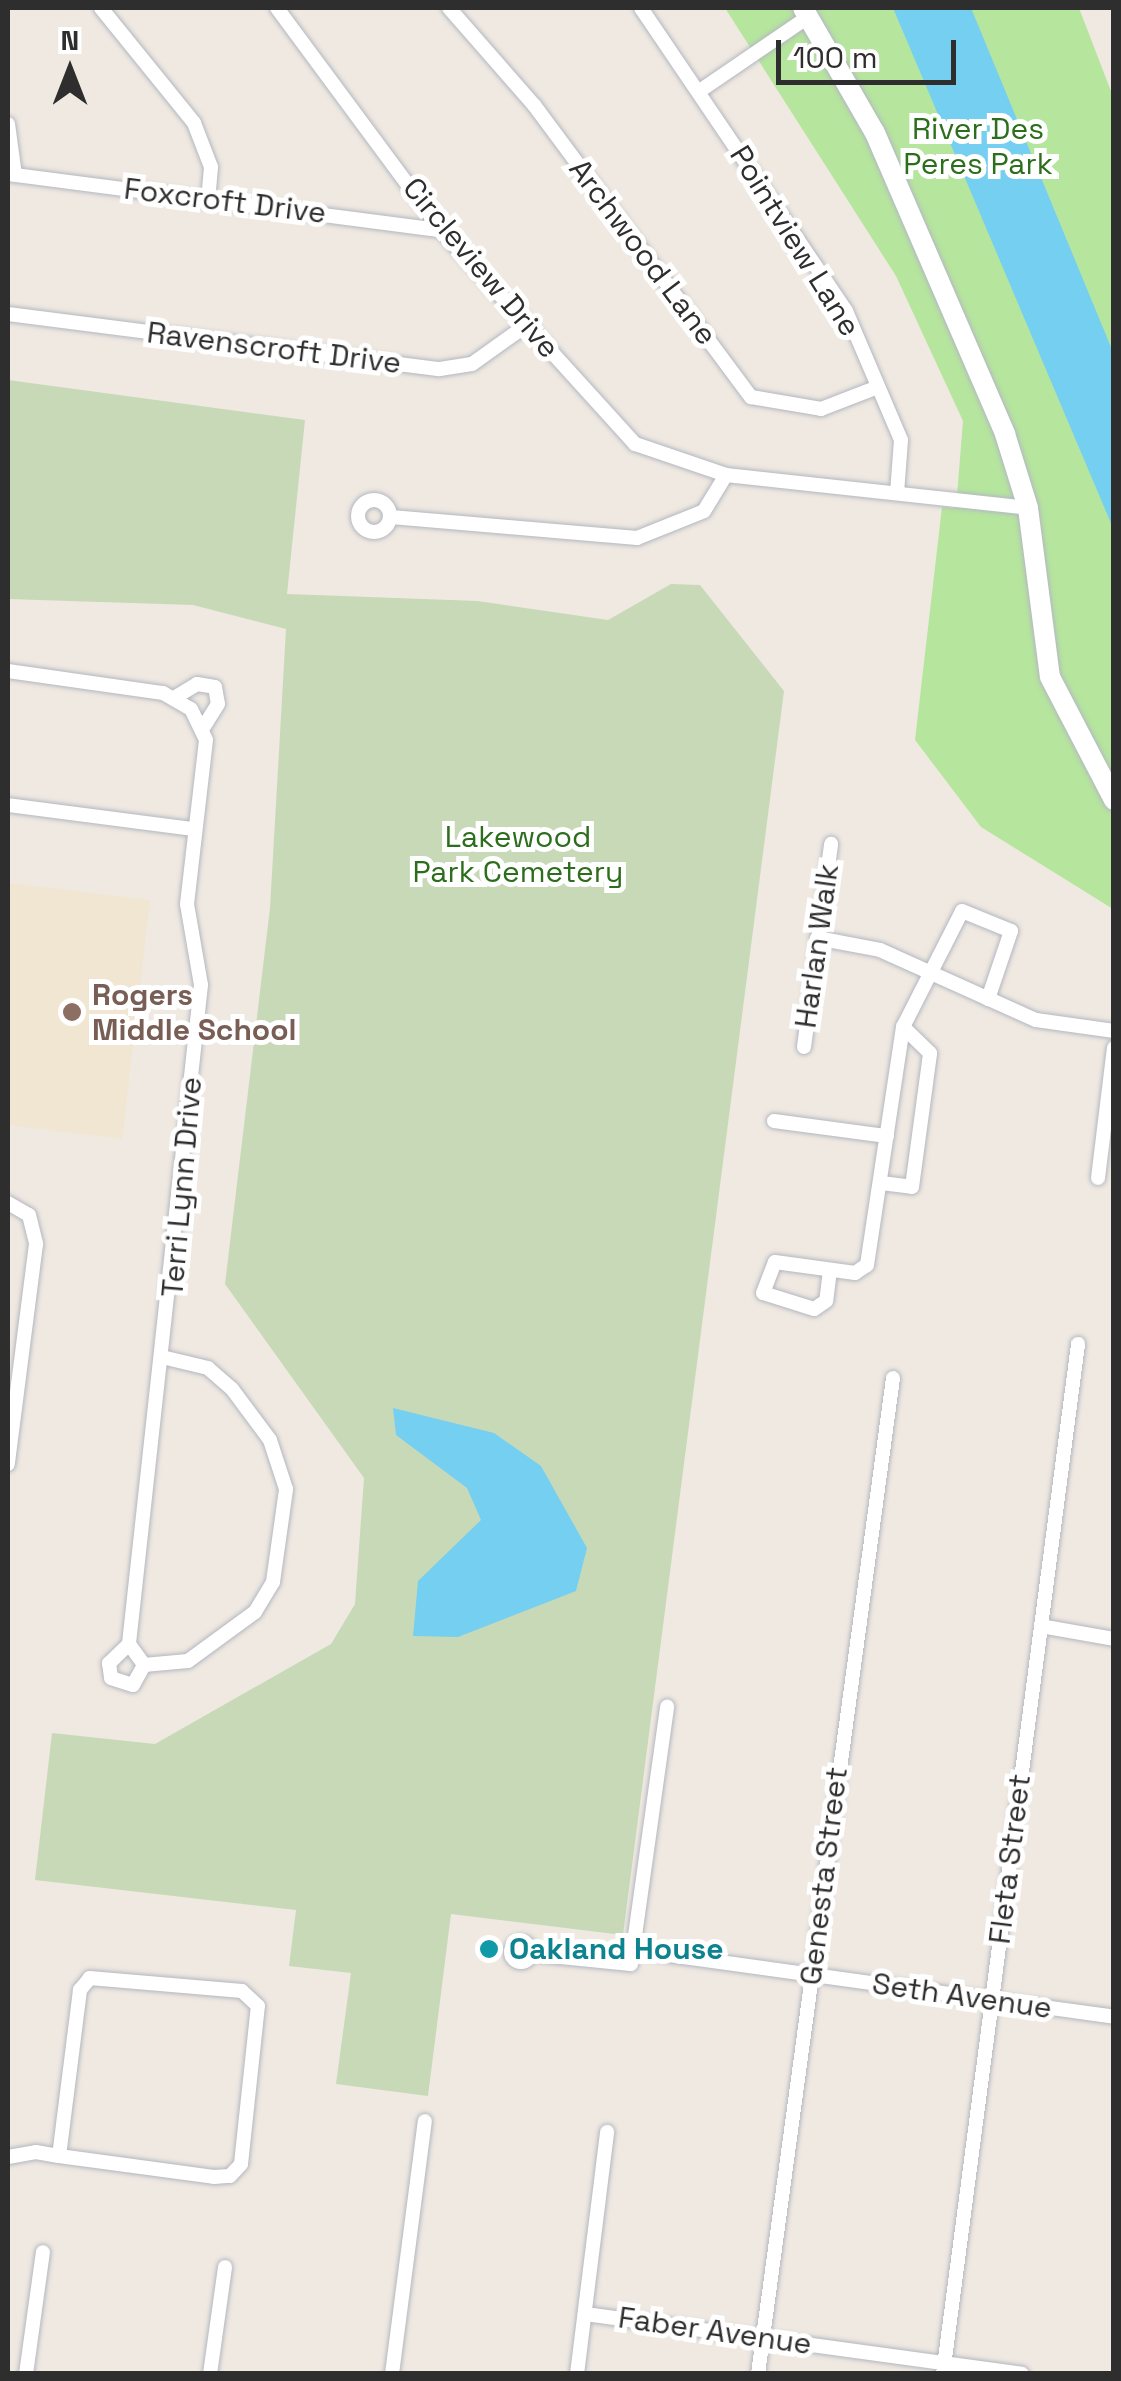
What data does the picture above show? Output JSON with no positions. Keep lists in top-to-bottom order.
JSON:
{
  "streets": {
    "street": [
      "Foxcroft Drive",
      "Pointview Lane",
      "Archwood Lane",
      "Circleview Drive",
      "Ravenscroft Drive",
      "Harlan Walk",
      "Terri Lynn Drive",
      "Fleta Street",
      "Genesta Street",
      "Seth Avenue",
      "Faber Avenue"
    ]
  },
  "crossings": [
    ["Foxcroft Drive", "Circleview Drive"],
    ["Pointview Lane", "Archwood Lane"],
    ["Pointview Lane", "Circleview Drive"],
    ["Circleview Drive", "Ravenscroft Drive"],
    ["Fleta Street", "Seth Avenue"],
    ["Fleta Street", "Faber Avenue"],
    ["Genesta Street", "Seth Avenue"],
    ["Genesta Street", "Faber Avenue"]
  ],
  "parks": ["River Des Peres Park", "Lakewood Park Cemetery"],
  "places": ["Rogers Middle School", "Oakland House"],
  "scale_bar": "100 m",
  "north": "top"
}
